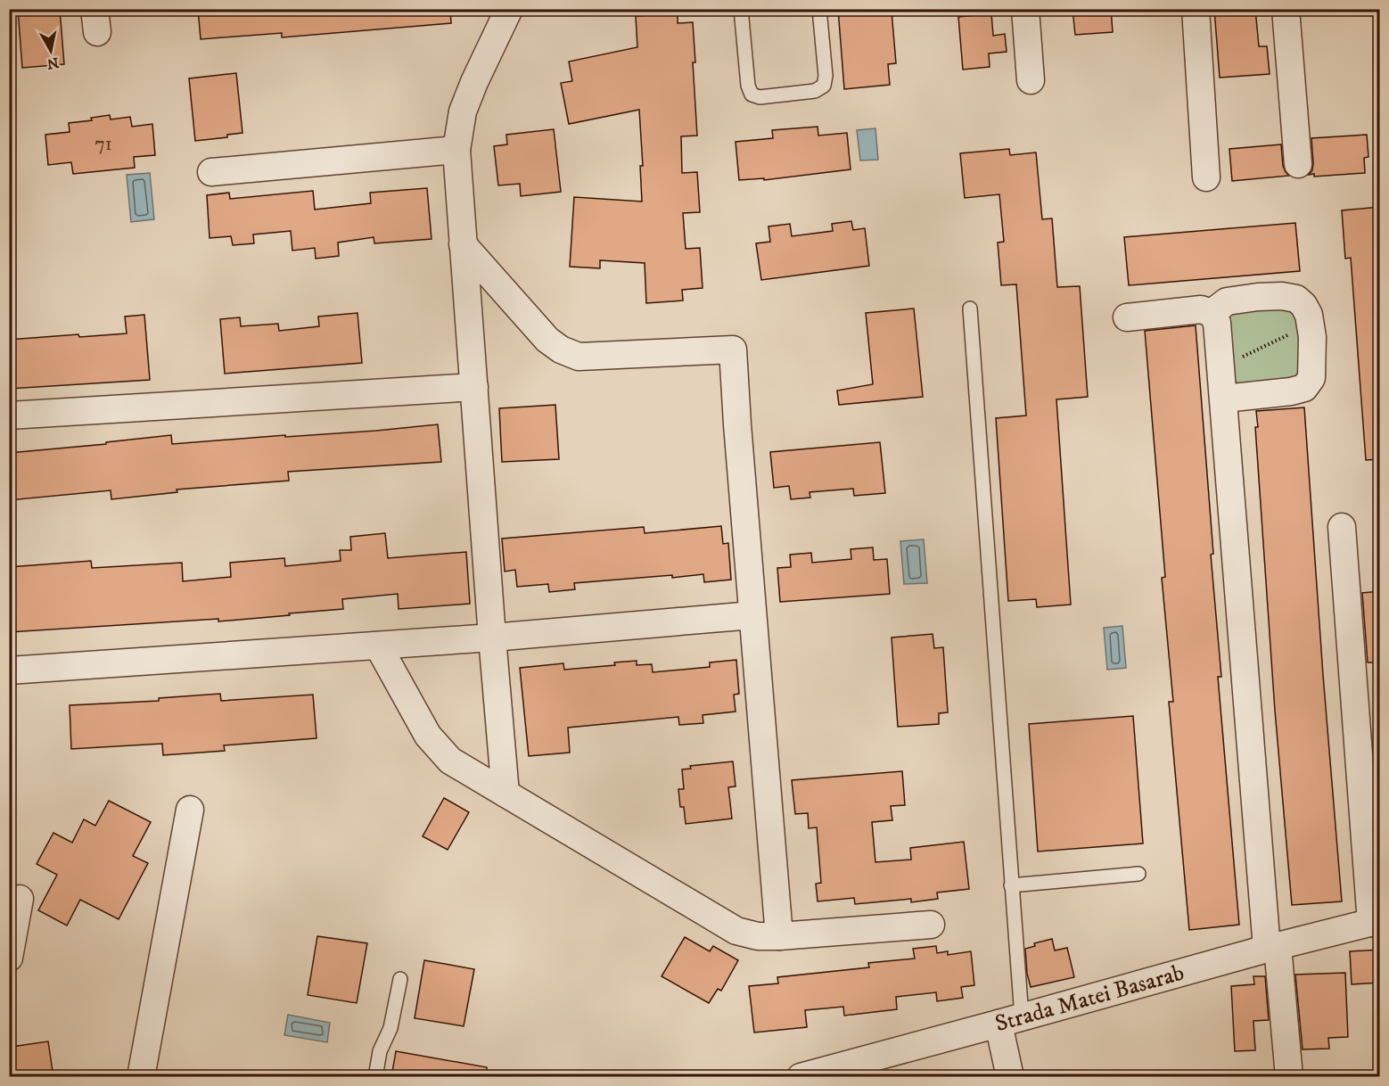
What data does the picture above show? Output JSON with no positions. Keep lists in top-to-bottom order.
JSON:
{
  "streets": {
    "street": ["Strada Matei Basarab"]
  },
  "house_numbers": ["71"],
  "north": "bottom"
}
